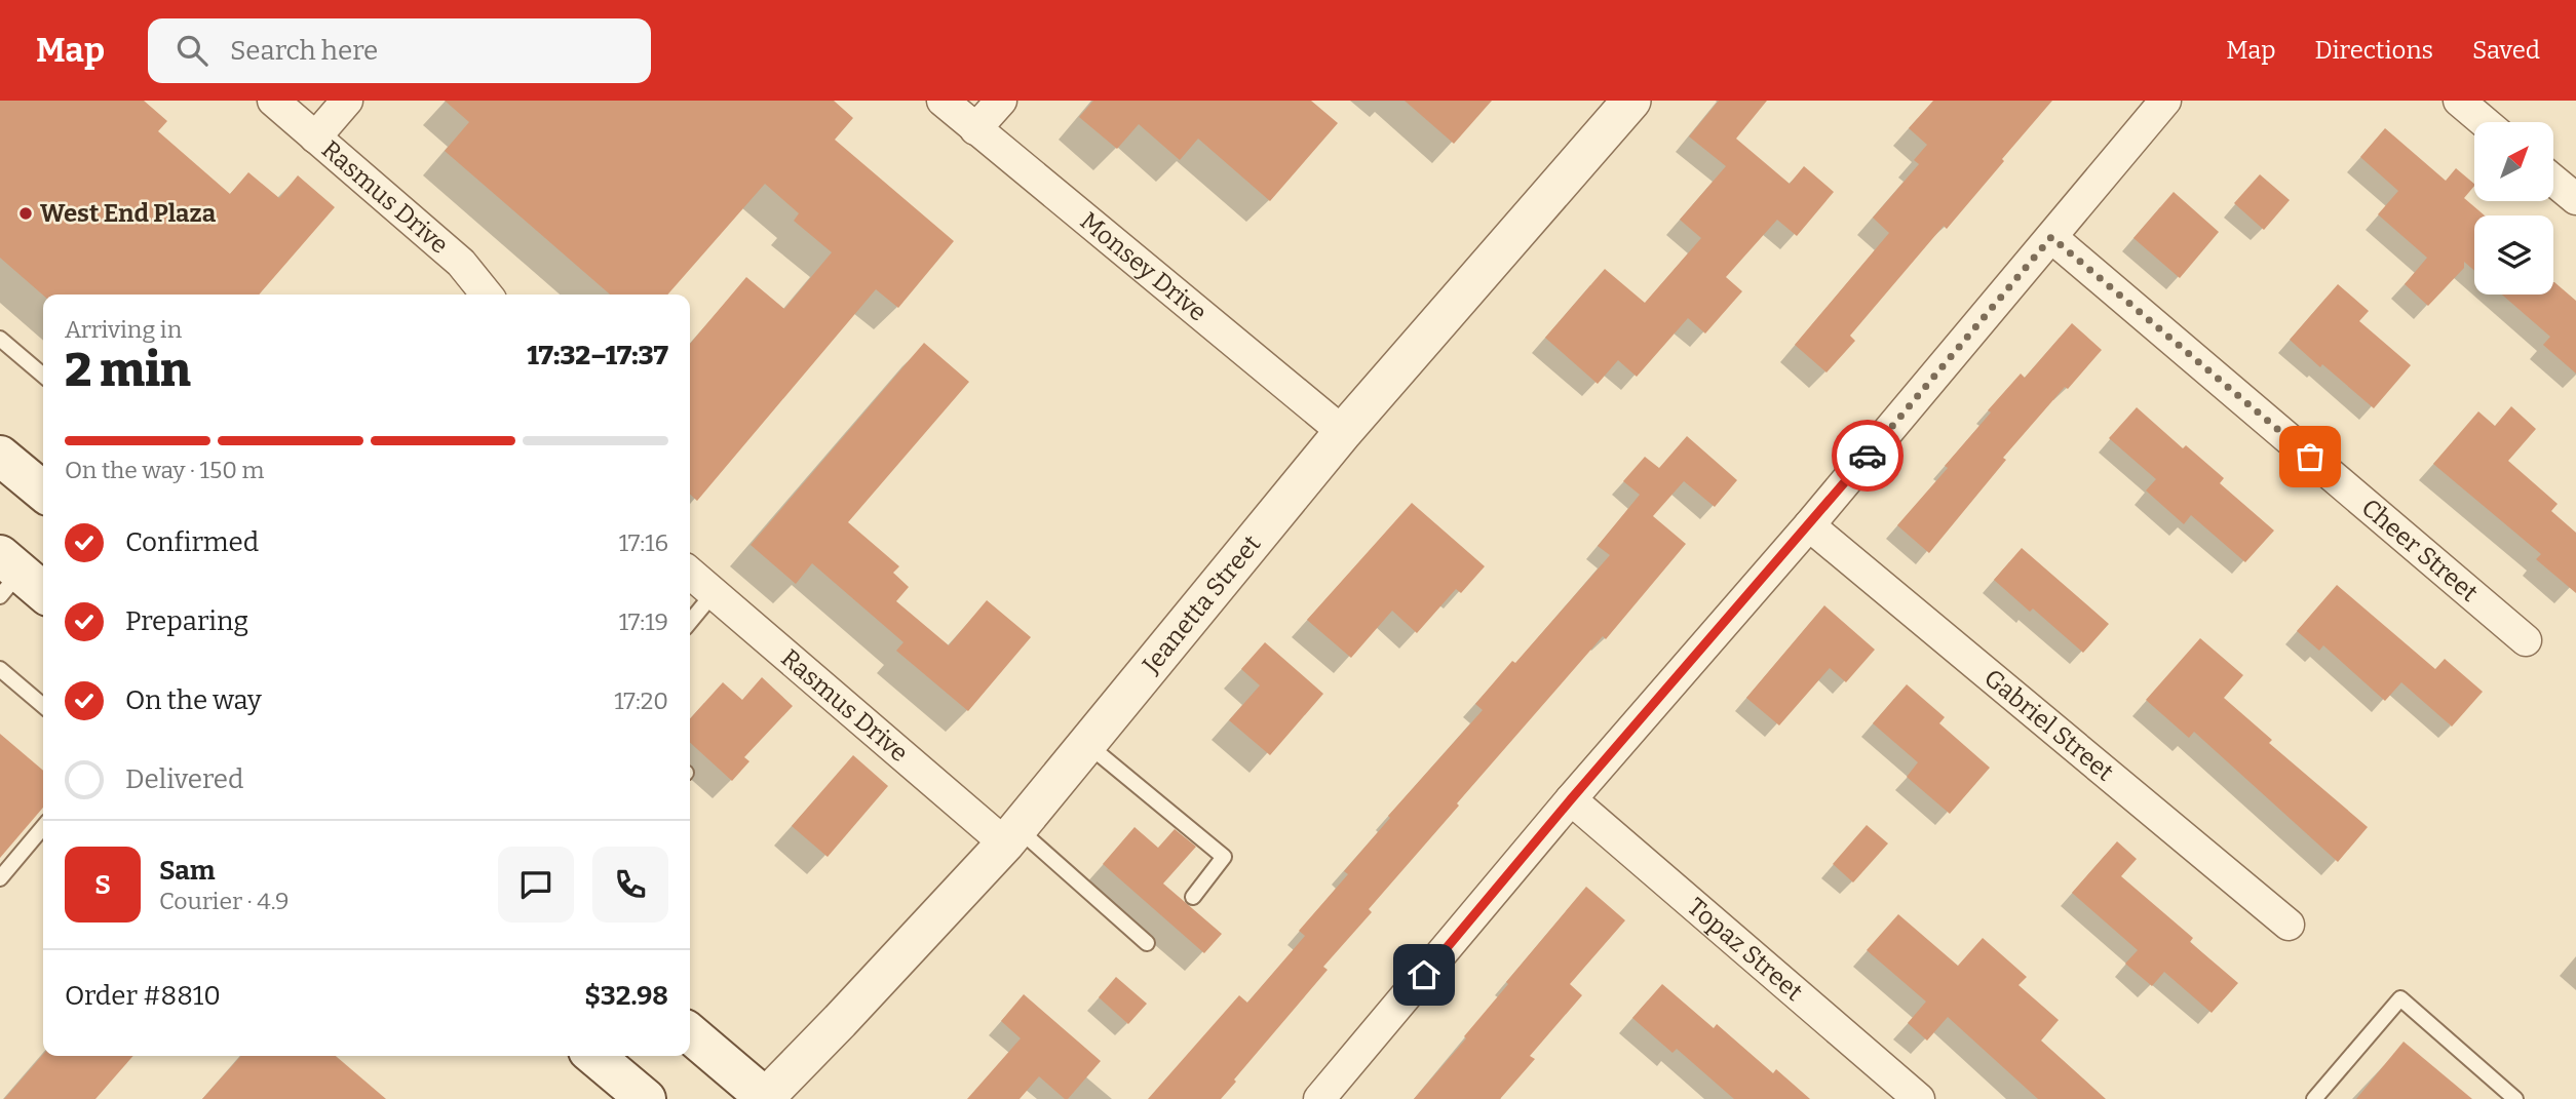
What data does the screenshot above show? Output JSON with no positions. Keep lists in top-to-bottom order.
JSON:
{
  "streets": {
    "street": [
      "Rasmus Drive",
      "Monsey Drive",
      "Cheer Street",
      "Jeanetta Street",
      "Gabriel Street",
      "Topaz Street"
    ]
  },
  "crossings": [
    ["Rasmus Drive", "Jeanetta Street"],
    ["Monsey Drive", "Jeanetta Street"]
  ],
  "places": ["West End Plaza"],
  "north": "top right",
  "page": {
    "header": "Map",
    "search": "Search here",
    "nav": ["Map", "Directions", "Saved"],
    "heading": ["2 min", "Arriving in", "17:32–17:37"],
    "panel": [
      "Sam",
      "Courier · 4.9",
      "Order #8810",
      "$32.98"
    ],
    "bar": "On the way · 150 m",
    "list": [
      ["Confirmed", "17:16"],
      ["Preparing", "17:19"],
      ["On the way", "17:20"],
      "Delivered"
    ],
    "round": "S"
  }
}
